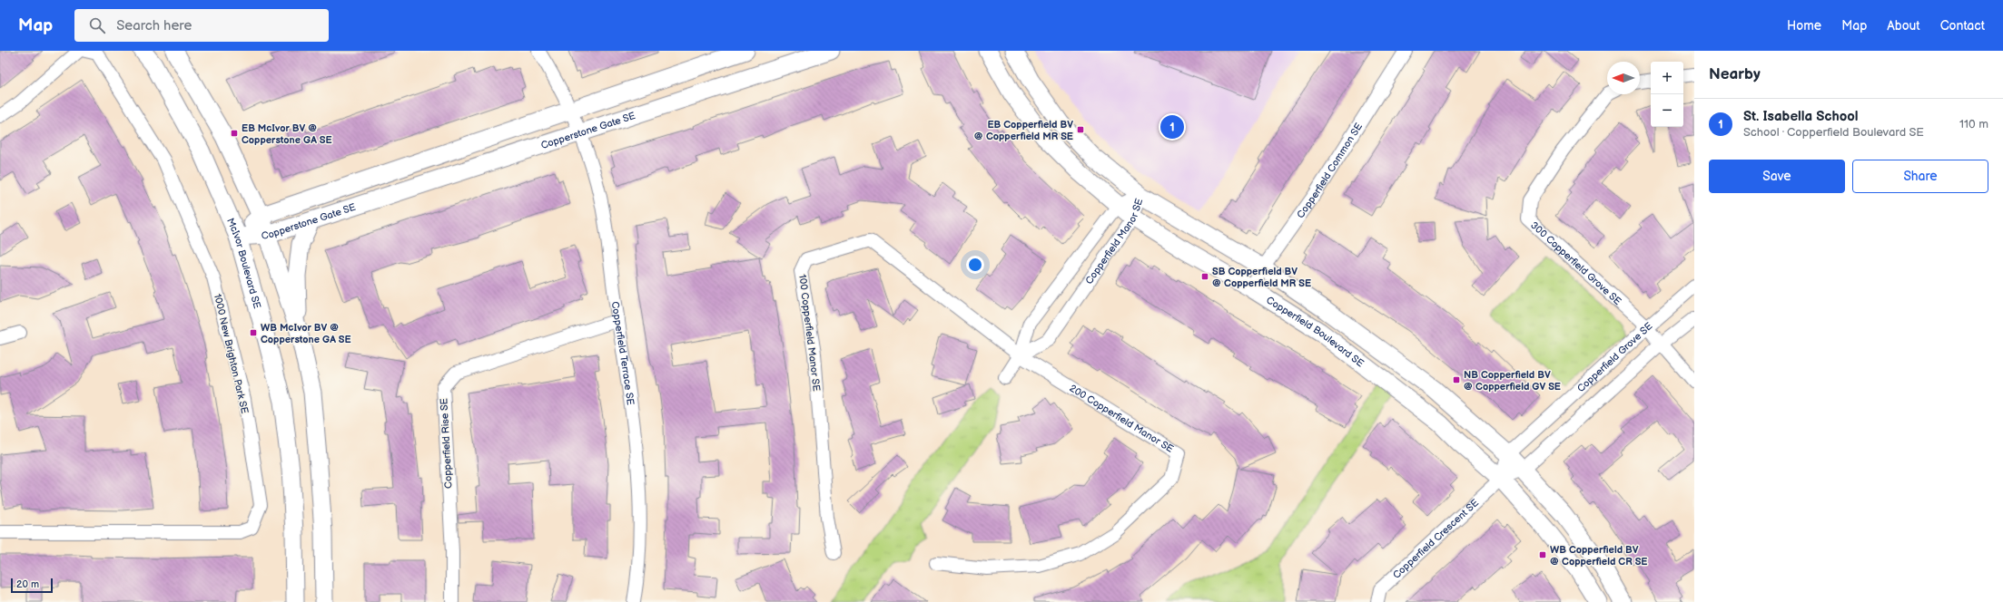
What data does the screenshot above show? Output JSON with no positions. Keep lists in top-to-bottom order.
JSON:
{
  "streets": {
    "street": [
      "Copperstone Gate SE",
      "Copperfield Common SE",
      "Copperfield Manor SE",
      "300 Copperfield Grove SE",
      "McIvor Boulevard SE",
      "Copperfield Boulevard SE",
      "100 Copperfield Manor SE",
      "1000 New Brighton Park SE",
      "Copperfield Terrace SE",
      "Copperfield Grove SE",
      "200 Copperfield Manor SE",
      "Copperfield Rise SE",
      "Copperfield Crescent SE"
    ]
  },
  "crossings": [
    ["Copperstone Gate SE", "McIvor Boulevard SE"],
    ["Copperstone Gate SE", "Copperfield Terrace SE"],
    ["Copperfield Common SE", "Copperfield Boulevard SE"],
    ["Copperfield Manor SE", "Copperfield Boulevard SE"],
    ["Copperfield Manor SE", "100 Copperfield Manor SE"],
    ["Copperfield Manor SE", "200 Copperfield Manor SE"],
    ["300 Copperfield Grove SE", "Copperfield Grove SE"],
    ["Copperfield Boulevard SE", "Copperfield Grove SE"],
    ["Copperfield Boulevard SE", "Copperfield Crescent SE"],
    ["100 Copperfield Manor SE", "200 Copperfield Manor SE"],
    ["Copperfield Terrace SE", "Copperfield Rise SE"],
    ["Copperfield Grove SE", "Copperfield Crescent SE"]
  ],
  "places": {
    "transit": [
      "EB Copperfield BV @ Copperfield MR SE",
      "EB McIvor BV @ Copperstone GA SE",
      "SB Copperfield BV @ Copperfield MR SE",
      "WB McIvor BV @ Copperstone GA SE",
      "NB Copperfield BV @ Copperfield GV SE",
      "WB Copperfield BV @ Copperfield CR SE"
    ]
  },
  "scale_bar": "20 m",
  "north": "left",
  "page": {
    "header": "Map",
    "search": "Search here",
    "nav": [
      "Home",
      "Map",
      "About",
      "Contact"
    ],
    "heading": "Nearby",
    "map_buttons": ["+", "−"],
    "list": [
      {
        "mark": "1",
        "name": "St. Isabella School",
        "note": "School · Copperfield Boulevard SE",
        "value": "110 m"
      }
    ],
    "pins": "1",
    "buttons": ["Save", "Share"],
    "scale": "20 m"
  }
}
